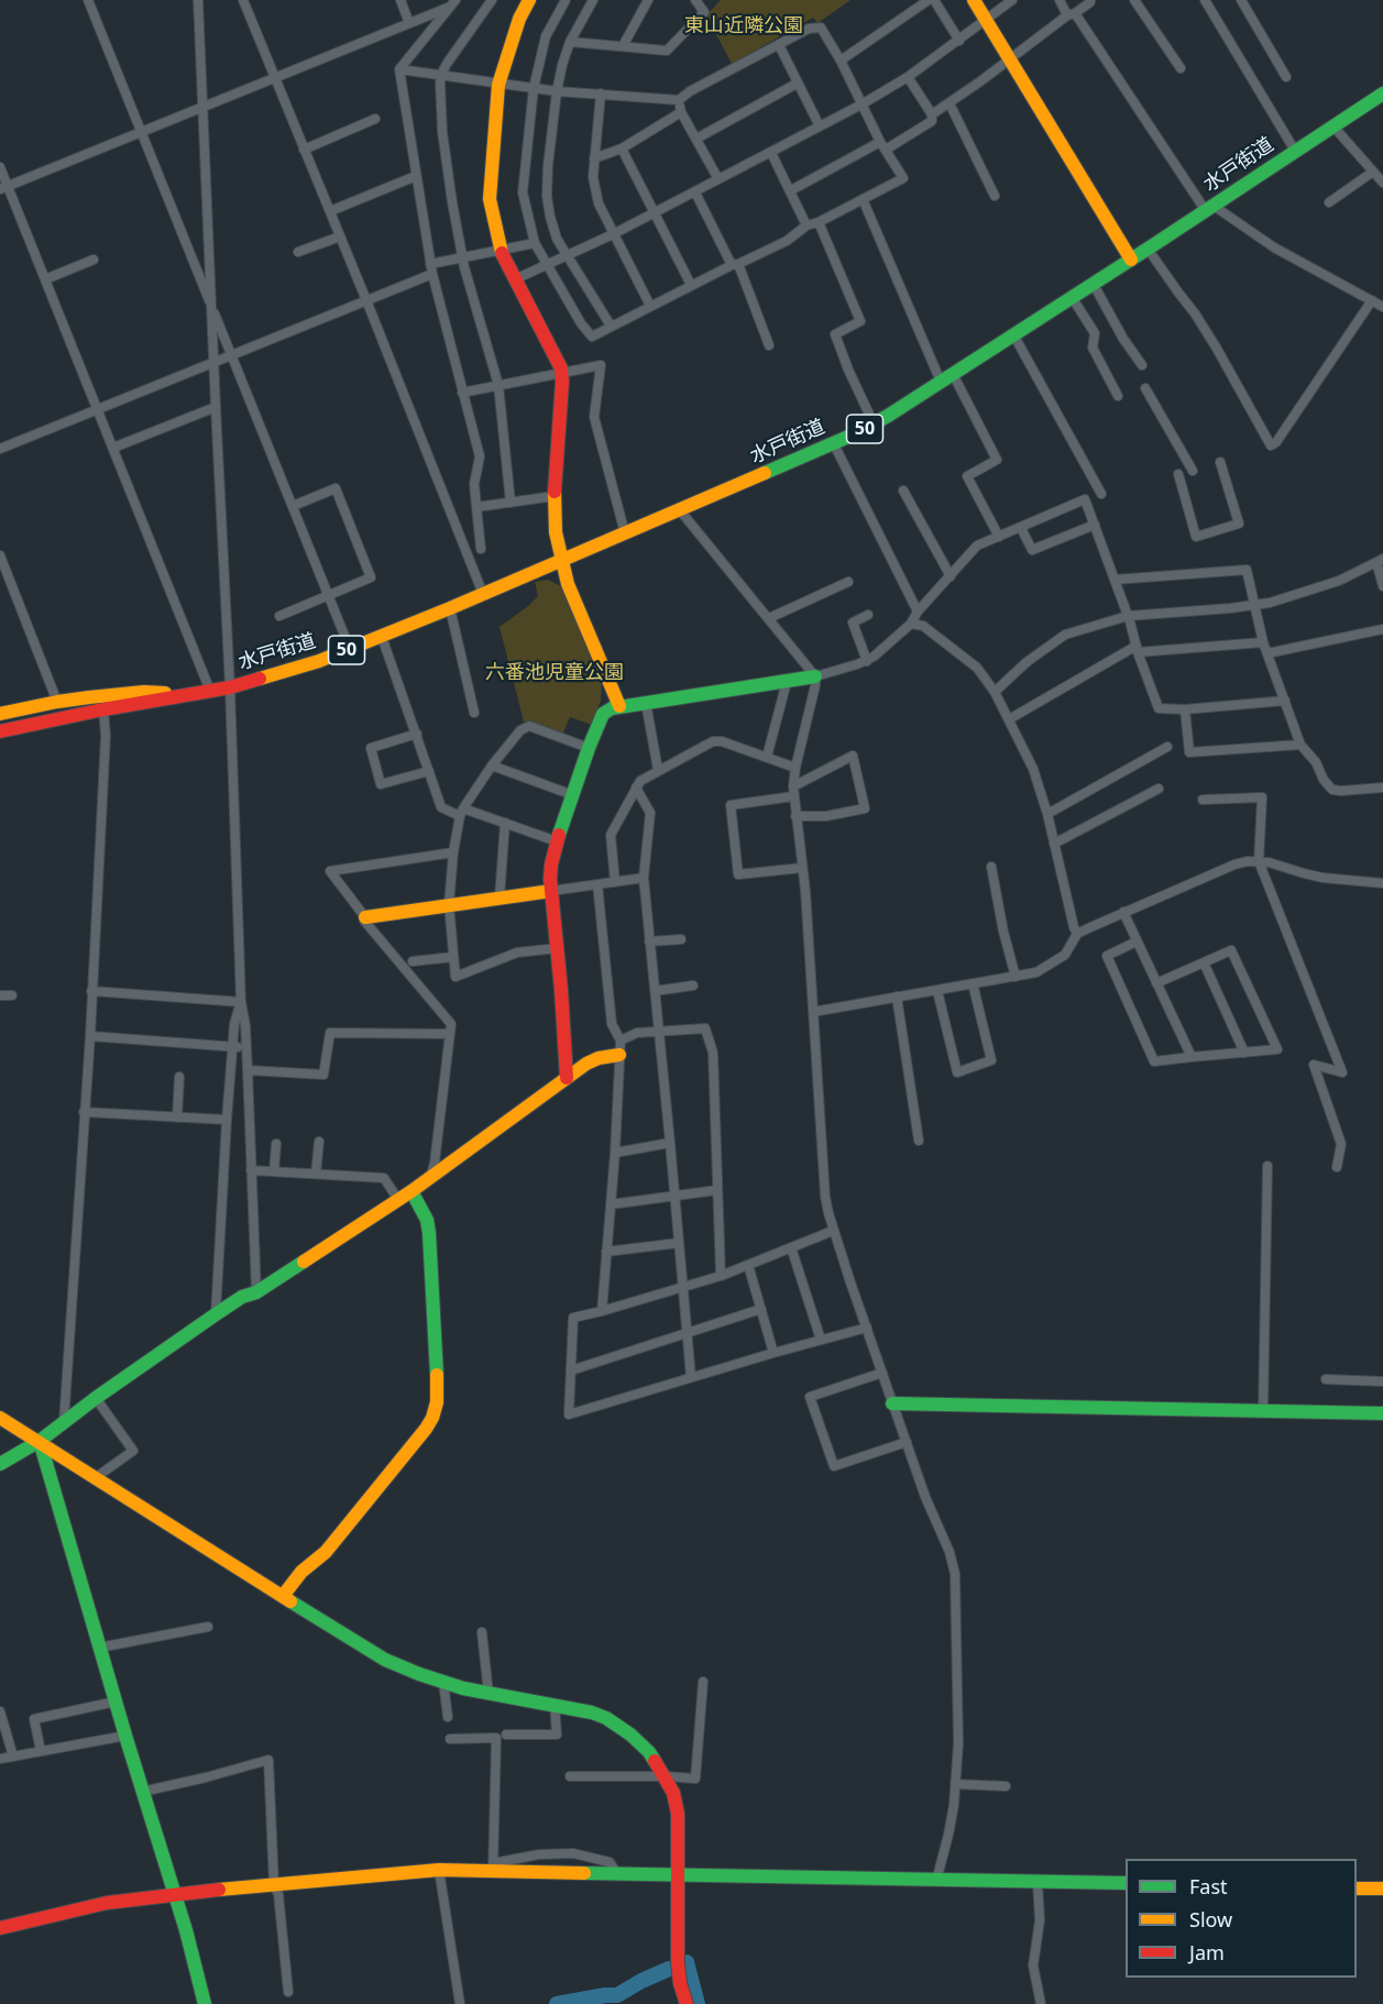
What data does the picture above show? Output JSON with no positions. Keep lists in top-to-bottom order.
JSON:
{
  "streets": {
    "street": ["水戸街道", "50"]
  },
  "parks": ["東山近隣公園", "六番池児童公園"],
  "legend": ["Fast", "Slow", "Jam"]
}
